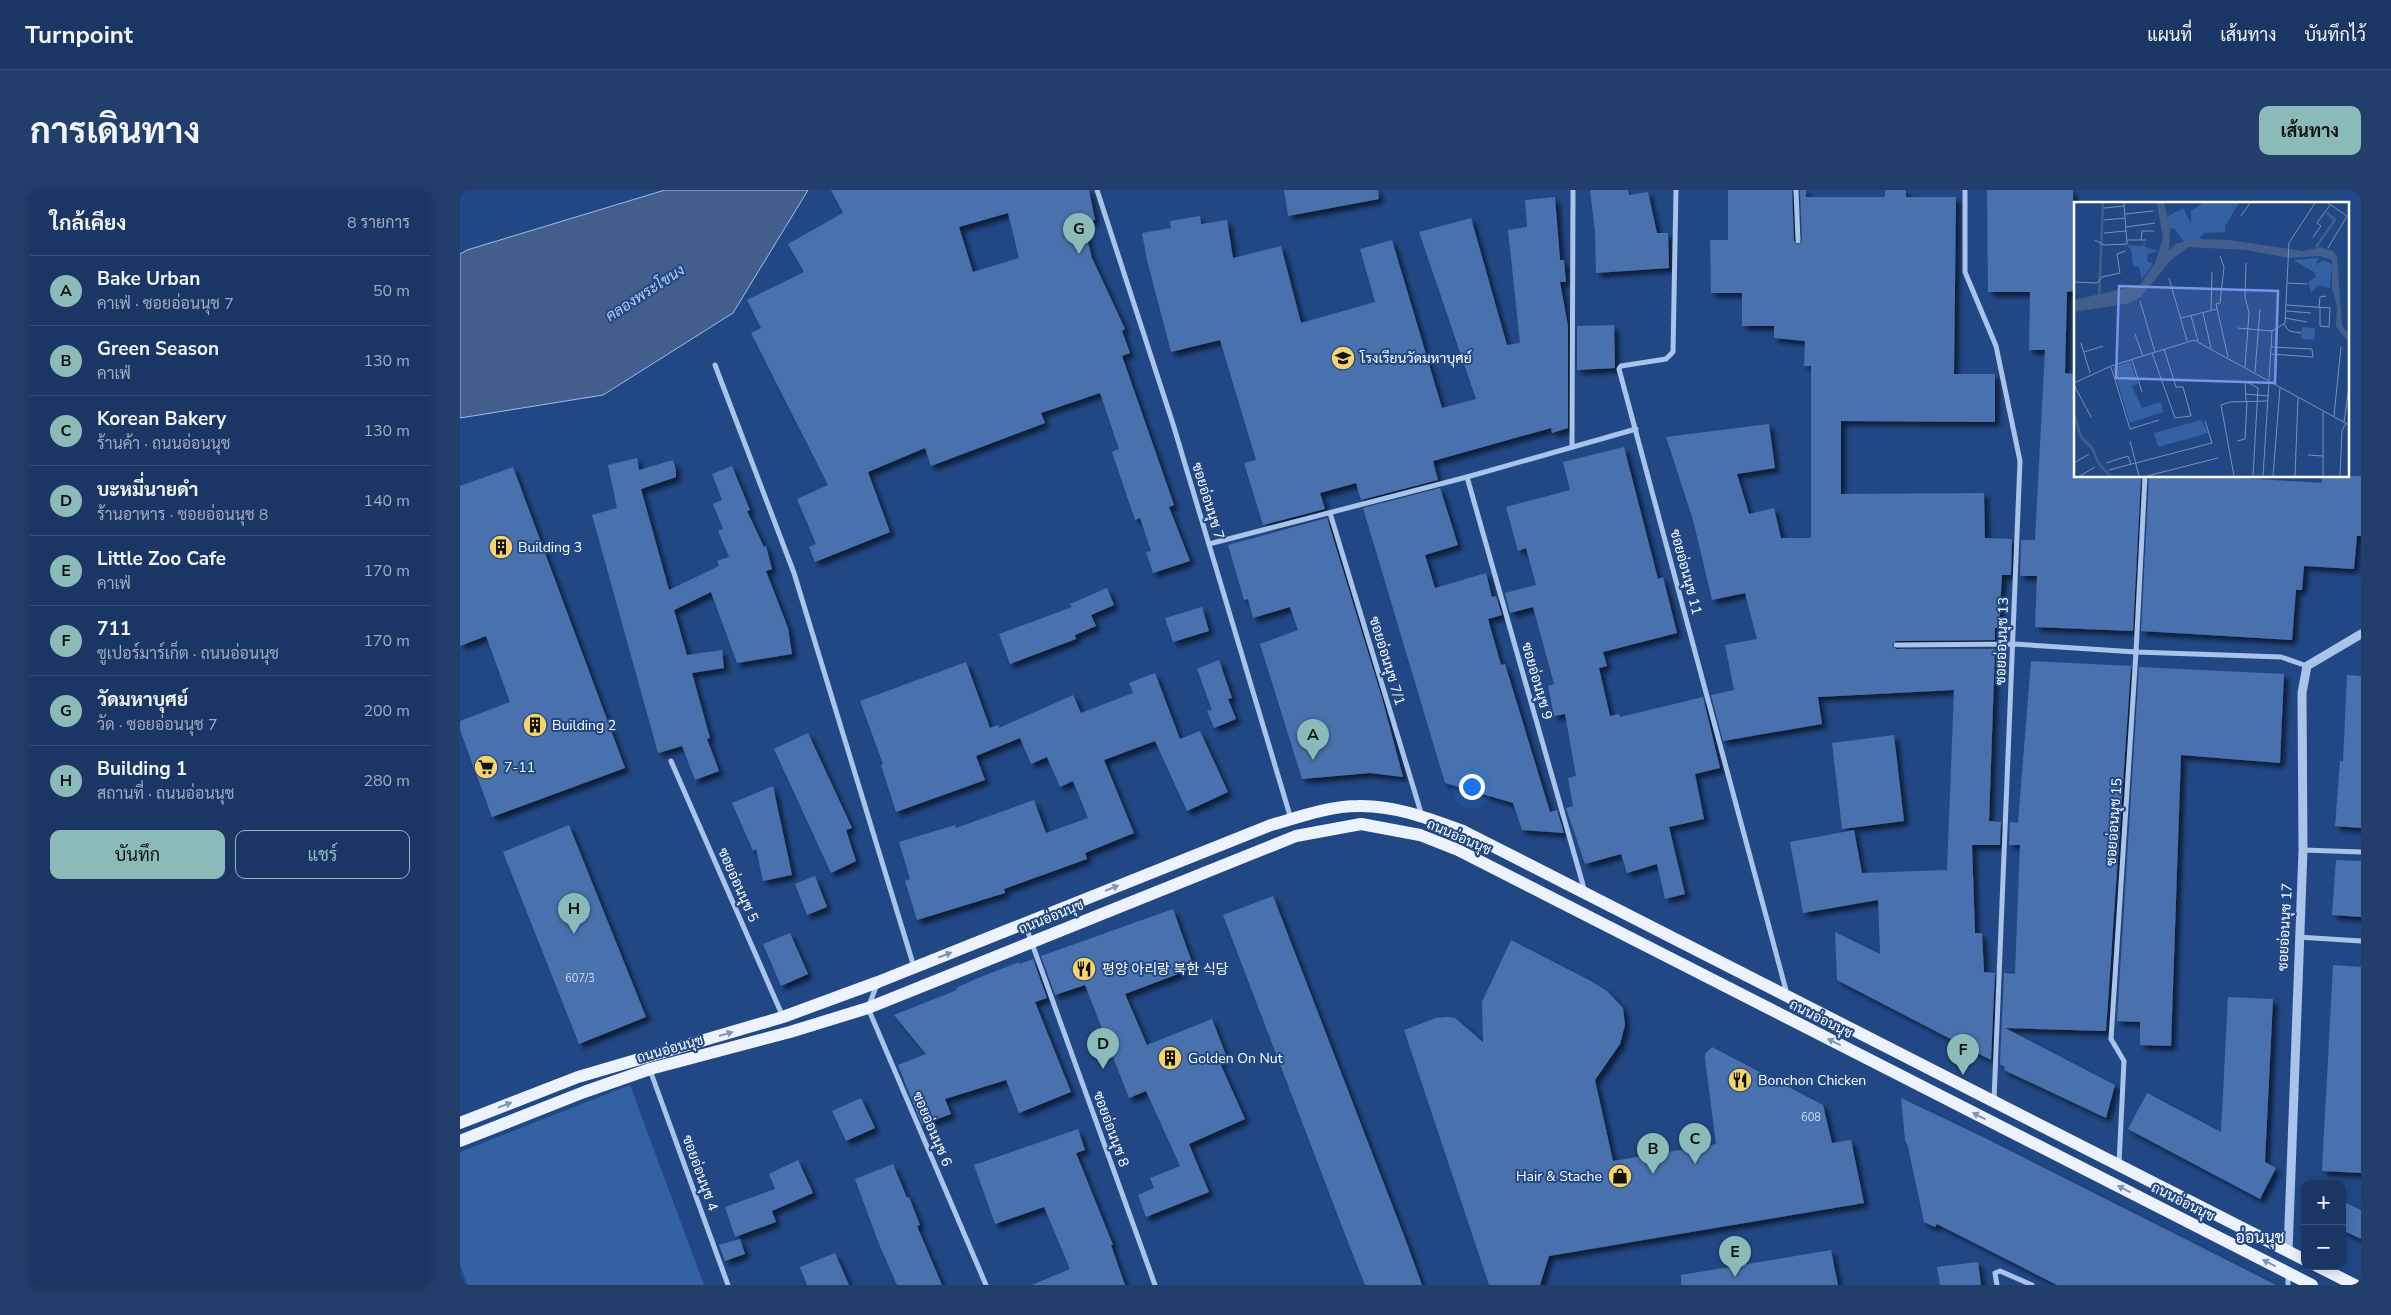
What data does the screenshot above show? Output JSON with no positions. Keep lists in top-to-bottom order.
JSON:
{
  "streets": {
    "main road": ["ถนนอ่อนนุช"],
    "street": [
      "ซอยอ่อนนุช 7",
      "ซอยอ่อนนุช 11",
      "ซอยอ่อนนุช 13",
      "ซอยอ่อนนุช 7/1",
      "ซอยอ่อนนุช 9",
      "ซอยอ่อนนุช 15",
      "ซอยอ่อนนุช 5",
      "ซอยอ่อนนุช 17",
      "ซอยอ่อนนุช 6",
      "ซอยอ่อนนุช 8",
      "ซอยอ่อนนุช 4"
    ]
  },
  "crossings": [
    ["ซอยอ่อนนุช 7", "ถนนอ่อนนุช"],
    ["ซอยอ่อนนุช 11", "ถนนอ่อนนุช"],
    ["ซอยอ่อนนุช 13", "ถนนอ่อนนุช"],
    ["ซอยอ่อนนุช 7/1", "ถนนอ่อนนุช"],
    ["ซอยอ่อนนุช 9", "ถนนอ่อนนุช"],
    ["ซอยอ่อนนุช 15", "ถนนอ่อนนุช"],
    ["ถนนอ่อนนุช", "ซอยอ่อนนุช 5"],
    ["ถนนอ่อนนุช", "ซอยอ่อนนุช 17"],
    ["ถนนอ่อนนุช", "ซอยอ่อนนุช 6"],
    ["ถนนอ่อนนุช", "ซอยอ่อนนุช 8"],
    ["ถนนอ่อนนุช", "ซอยอ่อนนุช 4"]
  ],
  "districts": ["อ่อนนุช"],
  "water": ["คลองพระโขนง"],
  "places": {
    "school or university": ["โรงเรียนวัดมหาบุศย์"],
    "building": ["Building 3", "Building 2", "Golden On Nut"],
    "supermarket": ["7-11"],
    "restaurant": ["평양 아리랑 북한 식당", "Bonchon Chicken"],
    "shop": ["Hair & Stache"]
  },
  "house_numbers": ["607/3", "608"],
  "page": {
    "header": "Turnpoint",
    "nav": ["แผนที่", "เส้นทาง", "บันทึกไว้"],
    "title": "การเดินทาง",
    "buttons": [
      "เส้นทาง",
      ["บันทึก", "แชร์"]
    ],
    "heading": ["ใกล้เคียง", "8 รายการ"],
    "pins": [
      "G",
      "A",
      "H",
      "D",
      "F",
      "C",
      "B",
      "E"
    ],
    "list": [
      {
        "mark": "A",
        "name": "Bake Urban",
        "note": "คาเฟ่ · ซอยอ่อนนุช 7",
        "value": "50 m"
      },
      {
        "mark": "B",
        "name": "Green Season",
        "note": "คาเฟ่",
        "value": "130 m"
      },
      {
        "mark": "C",
        "name": "Korean Bakery",
        "note": "ร้านค้า · ถนนอ่อนนุช",
        "value": "130 m"
      },
      {
        "mark": "D",
        "name": "บะหมี่นายดำ",
        "note": "ร้านอาหาร · ซอยอ่อนนุช 8",
        "value": "140 m"
      },
      {
        "mark": "E",
        "name": "Little Zoo Cafe",
        "note": "คาเฟ่",
        "value": "170 m"
      },
      {
        "mark": "F",
        "name": "711",
        "note": "ซูเปอร์มาร์เก็ต · ถนนอ่อนนุช",
        "value": "170 m"
      },
      {
        "mark": "G",
        "name": "วัดมหาบุศย์",
        "note": "วัด · ซอยอ่อนนุช 7",
        "value": "200 m"
      },
      {
        "mark": "H",
        "name": "Building 1",
        "note": "สถานที่ · ถนนอ่อนนุช",
        "value": "280 m"
      }
    ],
    "map_buttons": ["+", "−"]
  }
}
